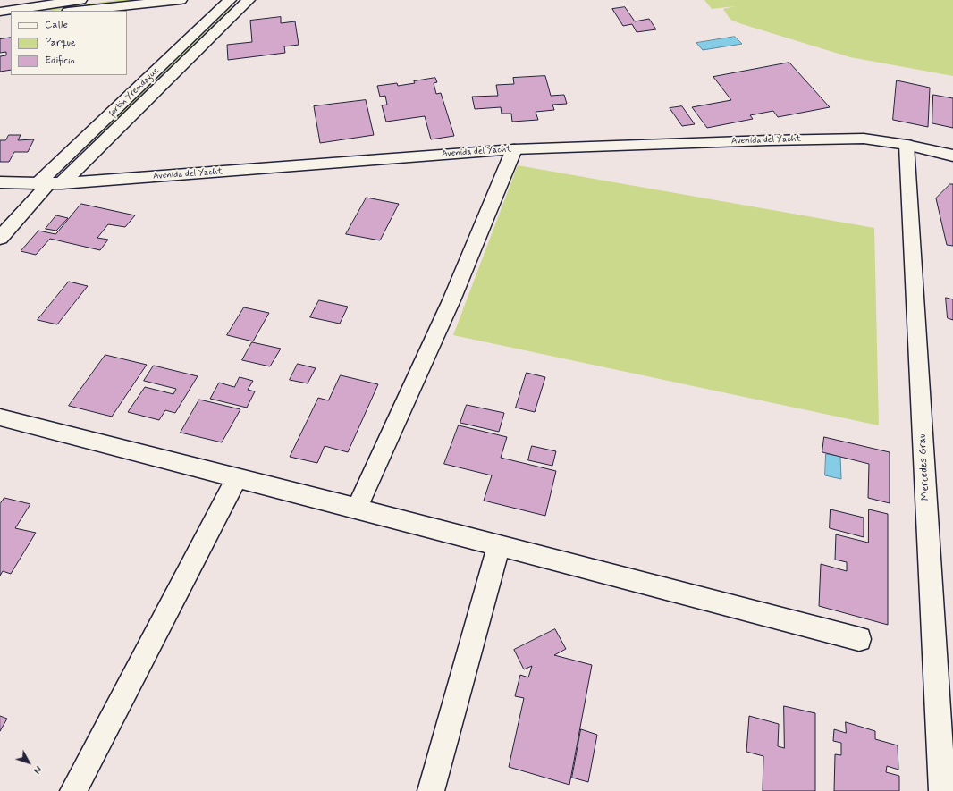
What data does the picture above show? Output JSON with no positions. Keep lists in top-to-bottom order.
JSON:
{
  "streets": {
    "street": ["fortin Yrendague", "Avenida del Yacht", "Mercedes Grau"]
  },
  "crossings": [
    ["fortin Yrendague", "Avenida del Yacht"],
    ["Avenida del Yacht", "Mercedes Grau"]
  ],
  "legend": ["Calle", "Parque", "Edificio"],
  "north": "bottom right"
}
